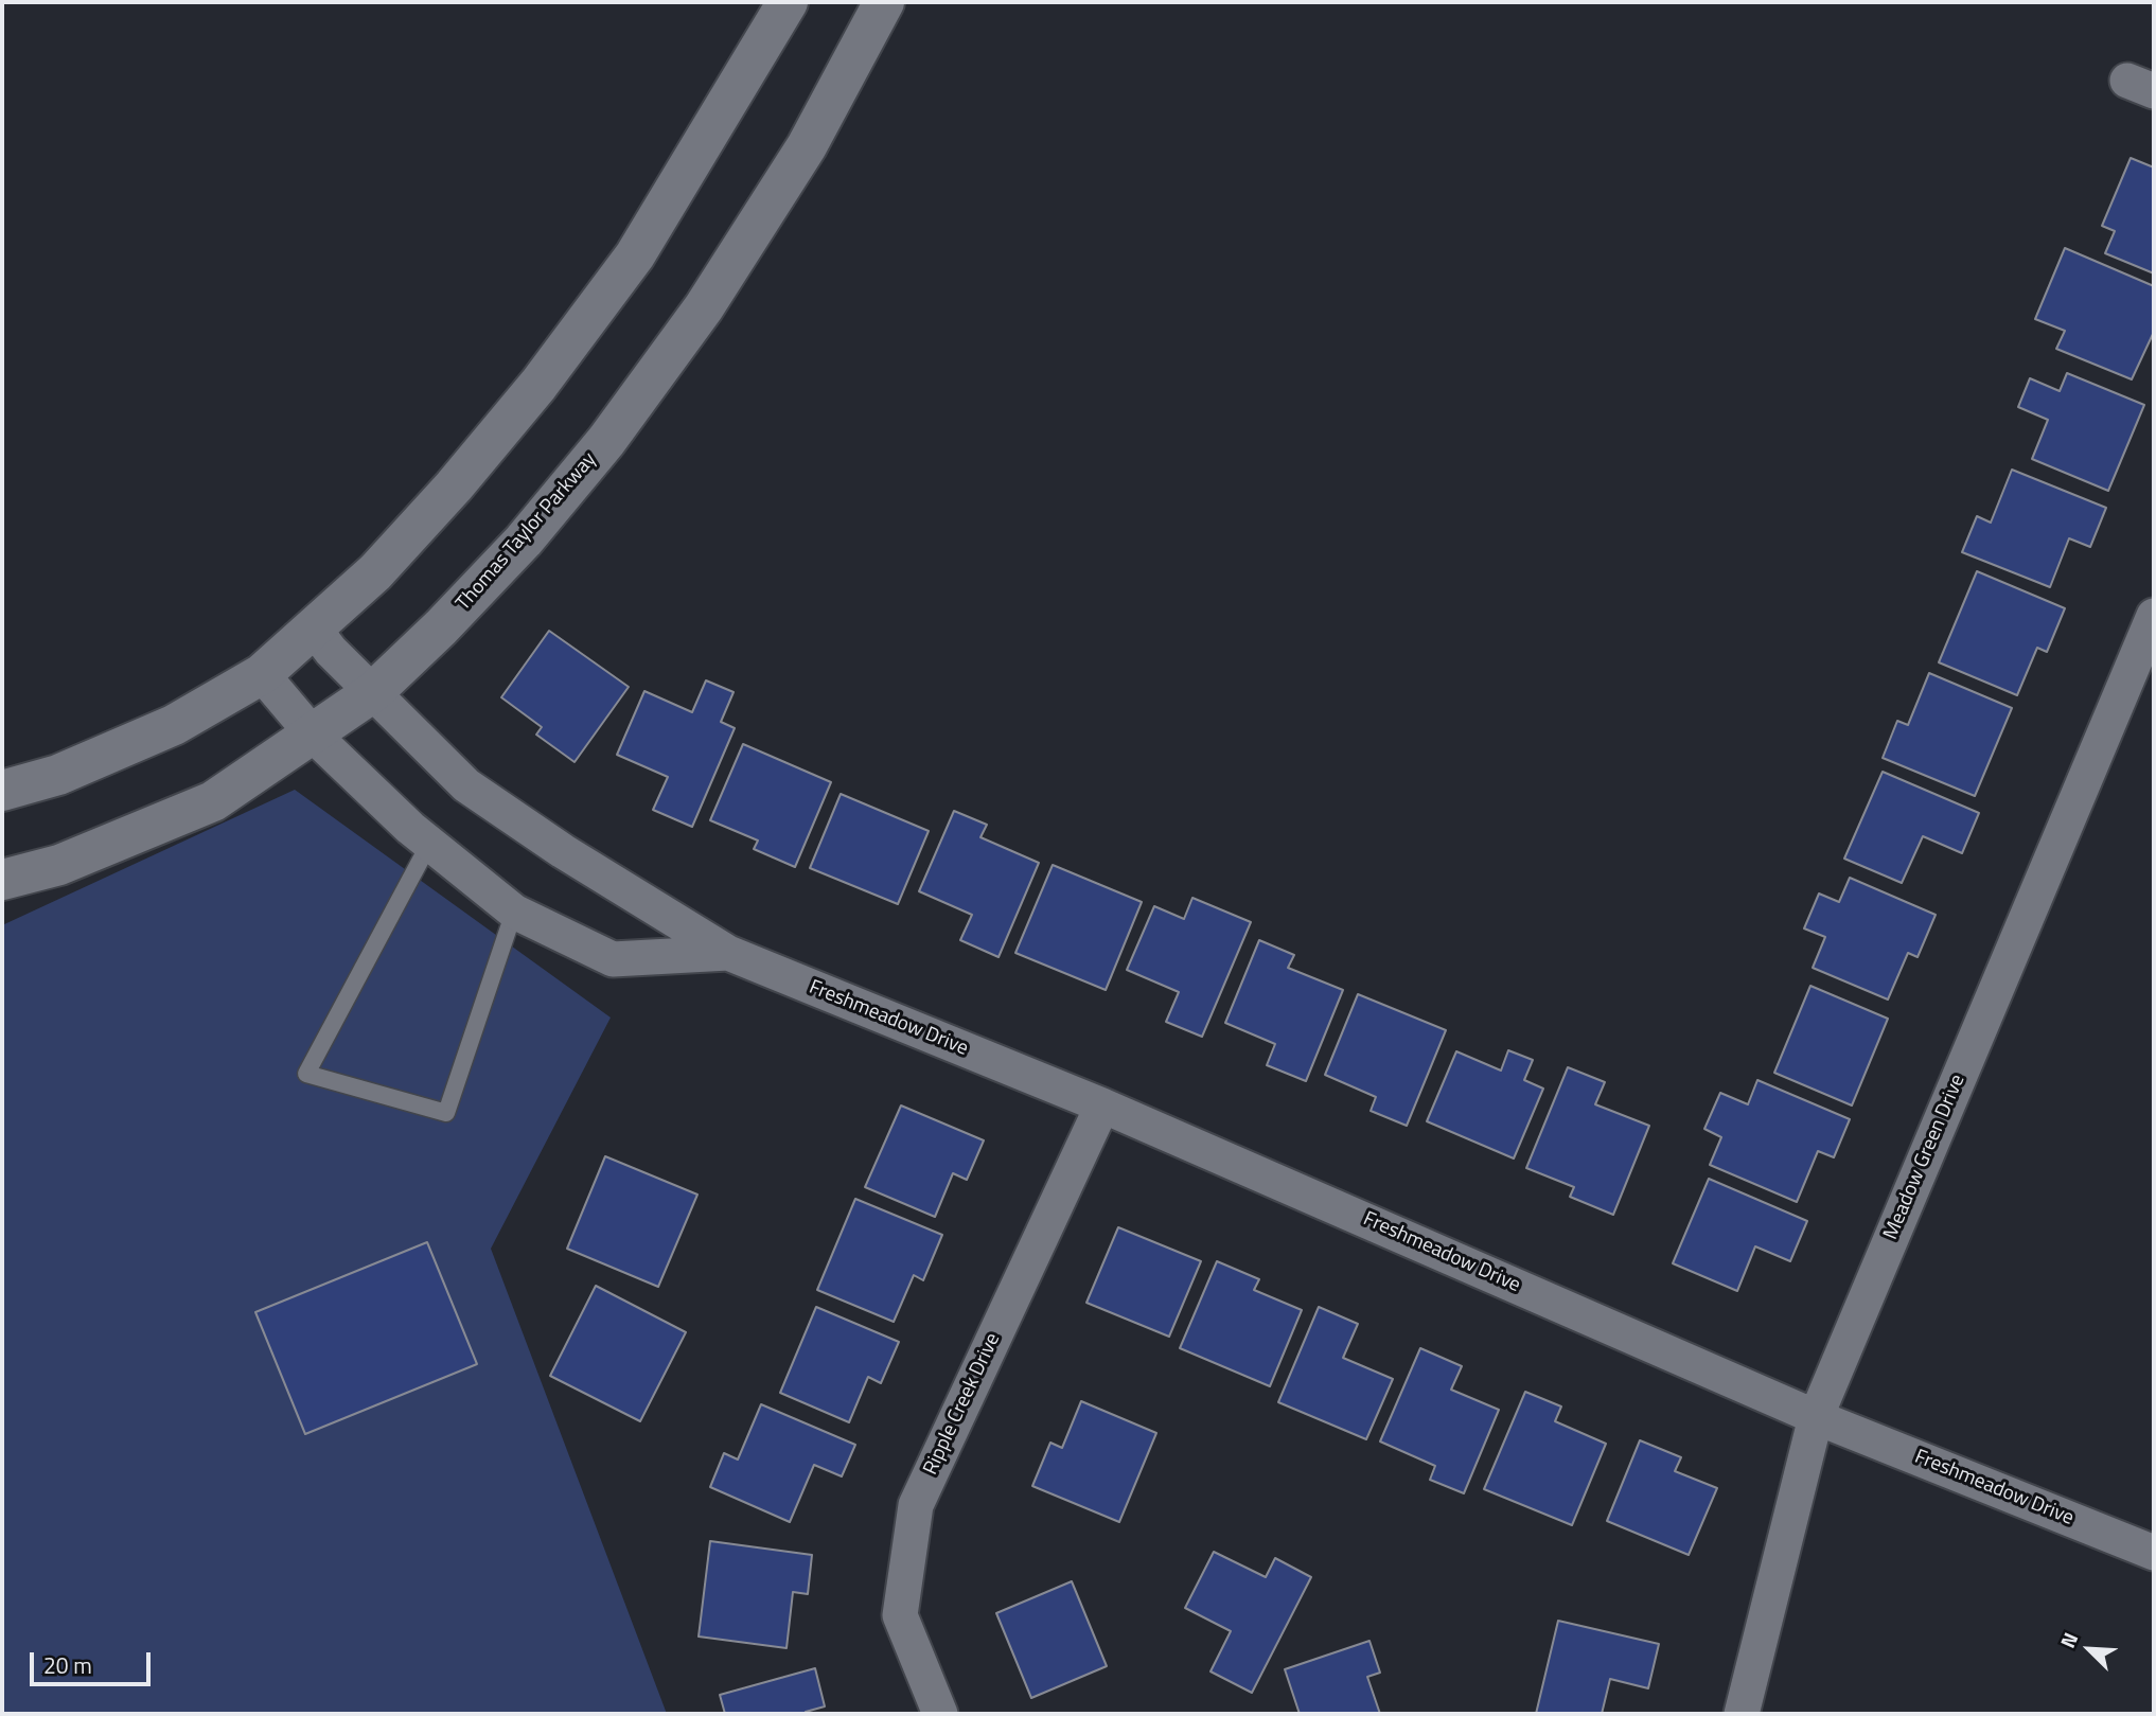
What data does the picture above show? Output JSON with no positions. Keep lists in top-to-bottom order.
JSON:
{
  "streets": {
    "street": [
      "Thomas Taylor Parkway",
      "Freshmeadow Drive",
      "Meadow Green Drive",
      "Ripple Creek Drive"
    ]
  },
  "crossings": [
    ["Thomas Taylor Parkway", "Freshmeadow Drive"],
    ["Freshmeadow Drive", "Meadow Green Drive"],
    ["Freshmeadow Drive", "Ripple Creek Drive"]
  ],
  "scale_bar": "20 m",
  "north": "top left"
}
